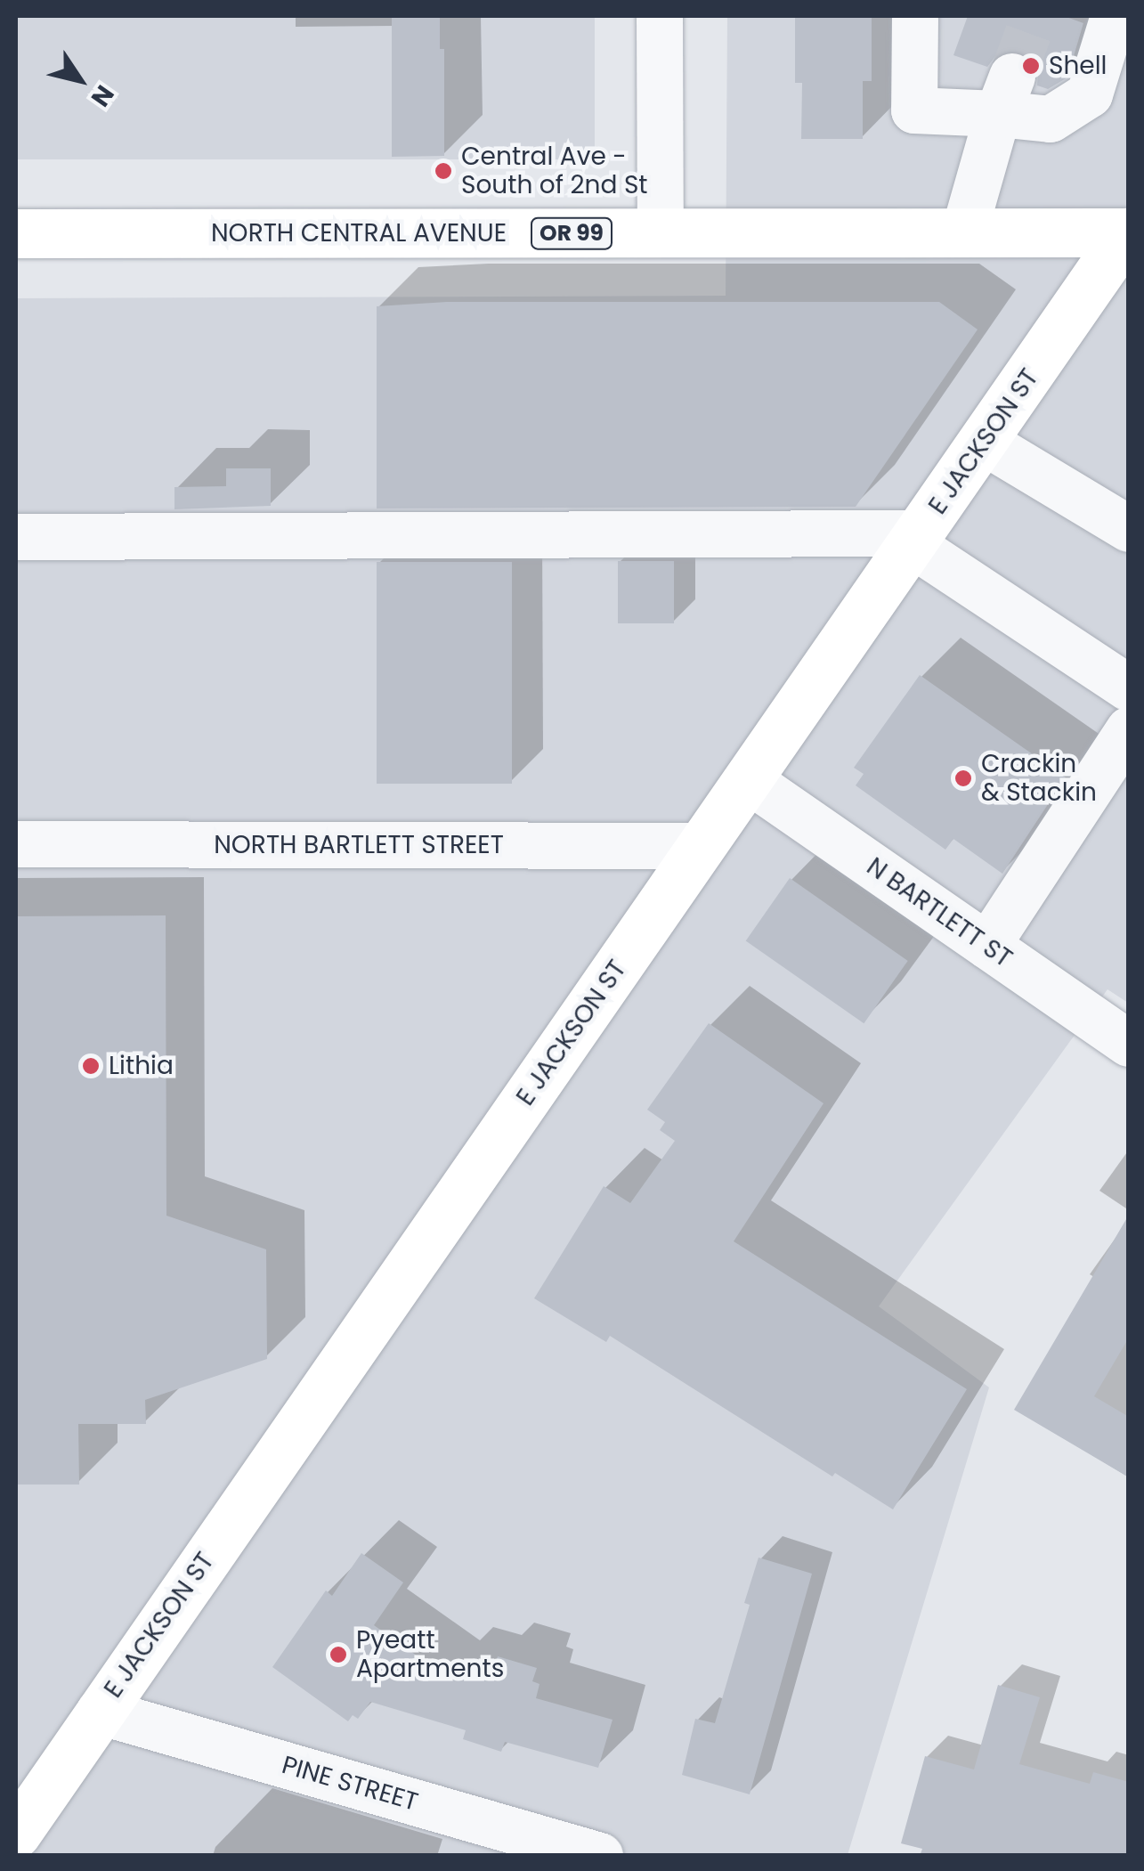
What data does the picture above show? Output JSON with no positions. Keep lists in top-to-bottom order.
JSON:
{
  "streets": {
    "main road": ["NORTH CENTRAL AVENUE", "OR 99", "E JACKSON ST"],
    "street": ["NORTH BARTLETT STREET", "N BARTLETT ST", "PINE STREET"]
  },
  "crossings": [
    ["NORTH CENTRAL AVENUE", "E JACKSON ST"],
    ["E JACKSON ST", "NORTH BARTLETT STREET"],
    ["E JACKSON ST", "N BARTLETT ST"],
    ["E JACKSON ST", "PINE STREET"]
  ],
  "places": [
    "Shell",
    "Central Ave - South of 2nd St",
    "Crackin & Stackin",
    "Lithia",
    "Pyeatt Apartments"
  ],
  "north": "bottom right"
}
